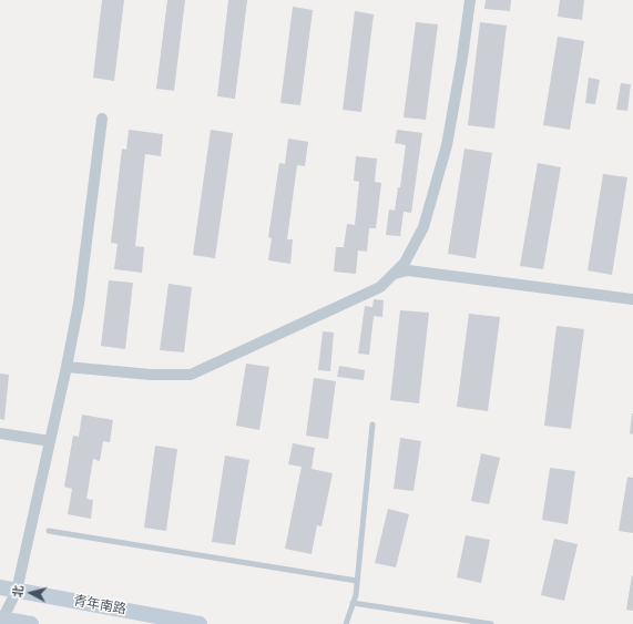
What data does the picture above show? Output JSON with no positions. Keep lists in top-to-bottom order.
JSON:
{
  "streets": {
    "main road": ["青年南路"]
  },
  "north": "left"
}
